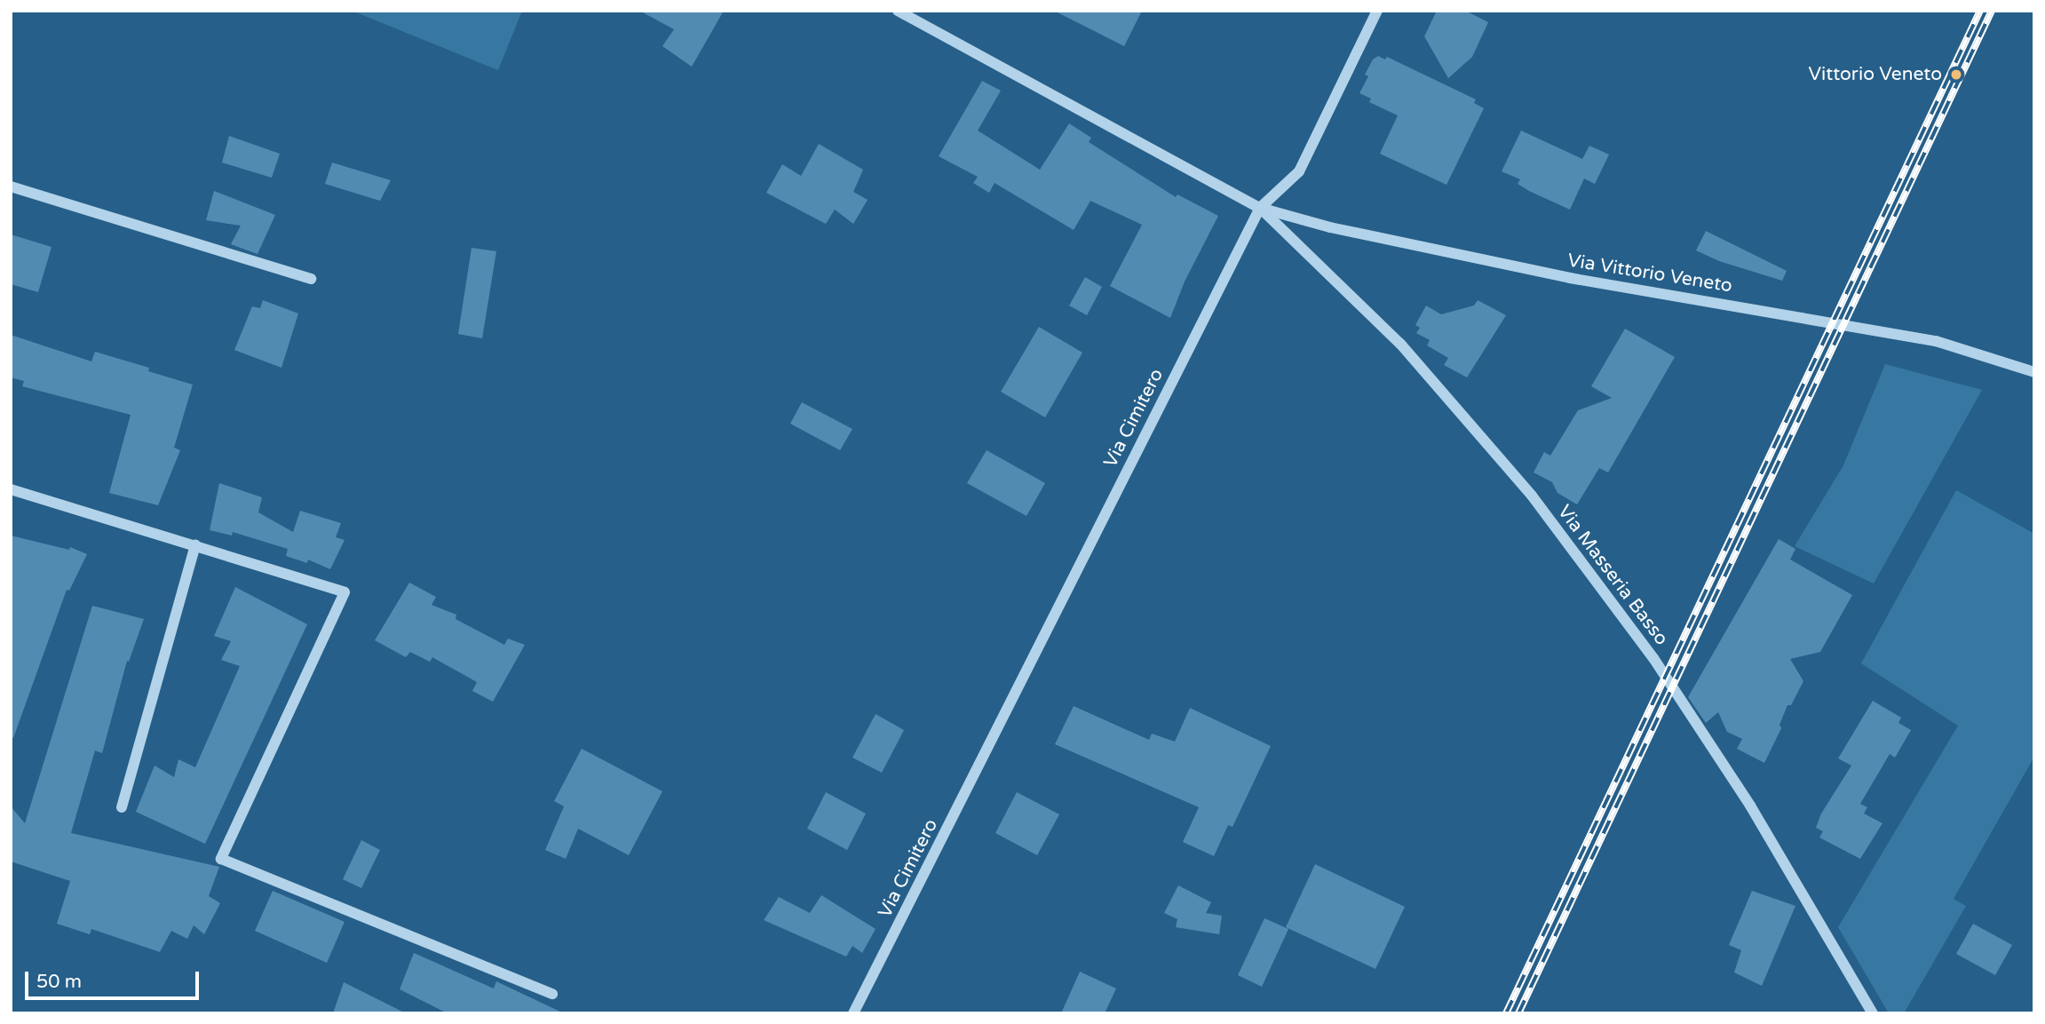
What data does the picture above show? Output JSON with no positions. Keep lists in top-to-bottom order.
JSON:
{
  "streets": {
    "street": ["Via Vittorio Veneto", "Via Cimitero", "Via Masseria Basso"]
  },
  "crossings": [
    ["Via Vittorio Veneto", "Via Cimitero"],
    ["Via Vittorio Veneto", "Via Masseria Basso"],
    ["Via Cimitero", "Via Masseria Basso"]
  ],
  "places": ["Vittorio Veneto"],
  "scale_bar": "50 m"
}
